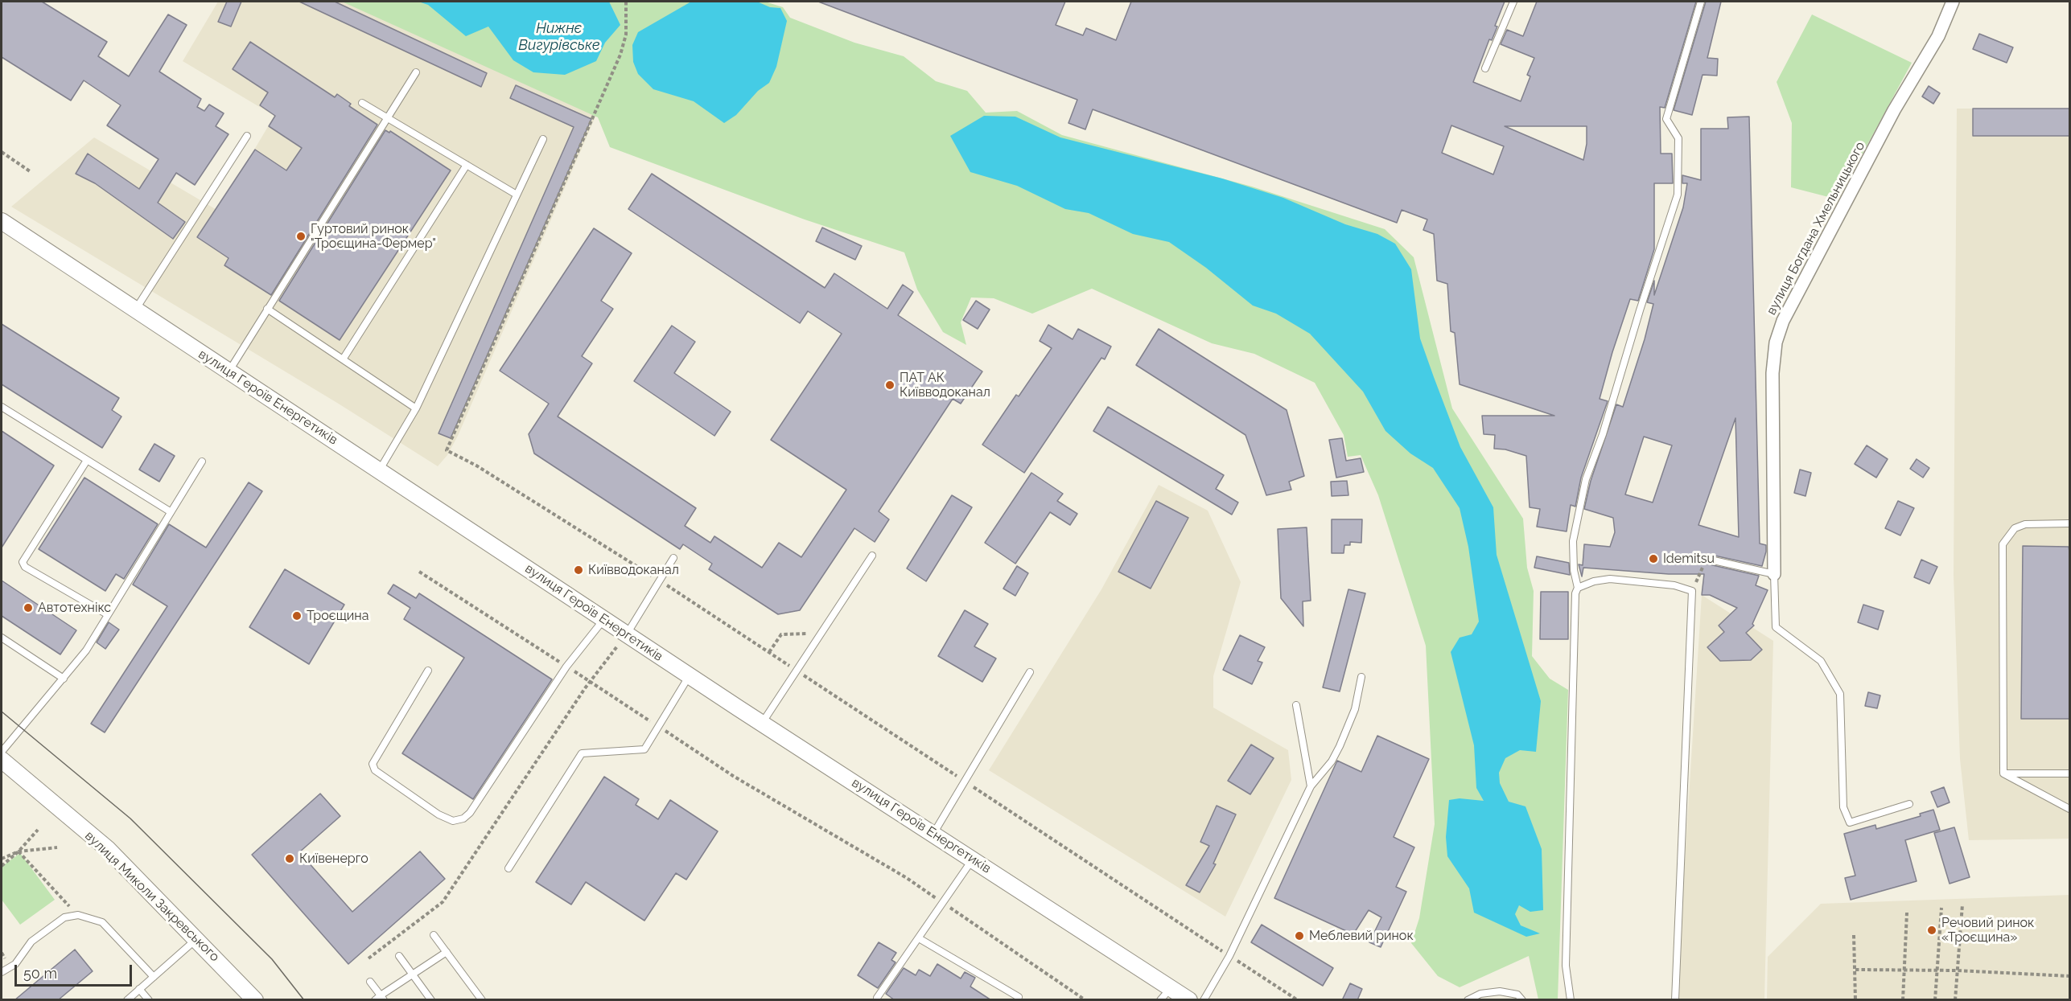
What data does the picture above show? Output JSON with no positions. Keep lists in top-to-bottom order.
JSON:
{
  "streets": {
    "street": ["вулиця Богдана Хмельницького", "вулиця Героїв Енергетиків", "вулиця Миколи Закревського"]
  },
  "water": ["Нижнє Вигурівське"],
  "places": [
    "Гуртовий ринок \"Троєщина-Фермер\"",
    "ПАТ АК Київводоканал",
    "Idemitsu",
    "Київводоканал",
    "Автотехнікс",
    "Троєщина",
    "Київенерго",
    "Речовий ринок «Троєщина»",
    "Меблевий ринок"
  ],
  "scale_bar": "50 m"
}
